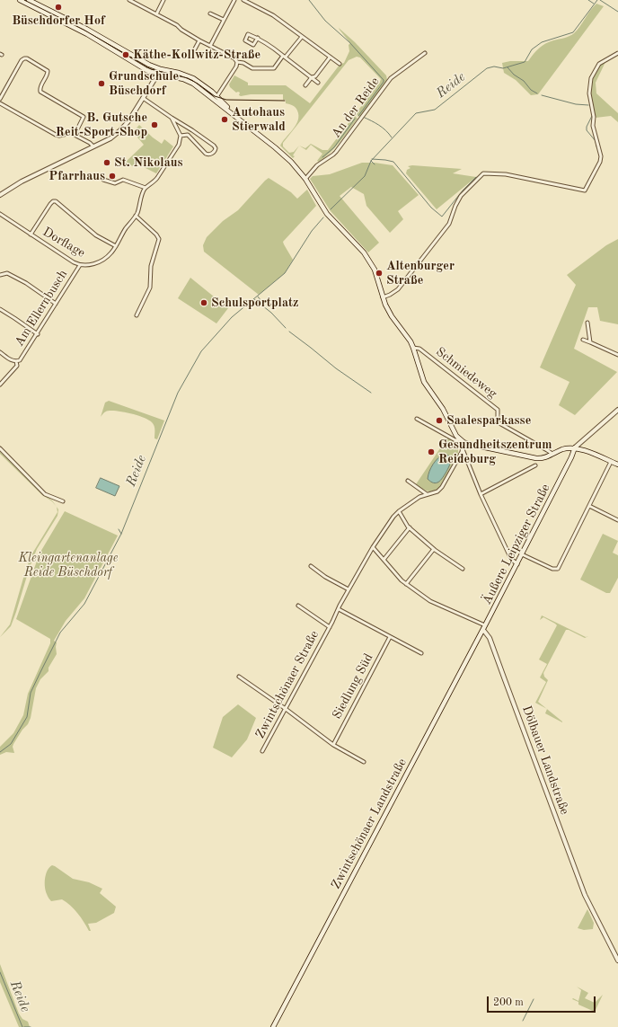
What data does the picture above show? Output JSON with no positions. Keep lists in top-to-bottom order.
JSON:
{
  "streets": {
    "main road": ["Äußere Leipziger Straße", "Zwintschönaer Landstraße"],
    "street": [
      "An der Reide",
      "Dorflage",
      "Am Ellernbusch",
      "Schmiedeweg",
      "Zwintschönaer Straße",
      "Siedlung Süd",
      "Dölbauer Landstraße"
    ]
  },
  "crossings": [
    ["Dorflage", "Am Ellernbusch"],
    ["Äußere Leipziger Straße", "Dölbauer Landstraße"],
    ["Äußere Leipziger Straße", "Zwintschönaer Landstraße"],
    ["Dölbauer Landstraße", "Zwintschönaer Landstraße"]
  ],
  "water": ["Reide"],
  "parks": ["Kleingartenanlage Reide Büschdorf"],
  "places": [
    "Büschdorfer Hof",
    "Käthe-Kollwitz-Straße",
    "Grundschule Büschdorf",
    "Autohaus Stierwald",
    "B. Gutsche Reit-Sport-Shop",
    "St. Nikolaus",
    "Pfarrhaus",
    "Altenburger Straße",
    "Schulsportplatz",
    "Saalesparkasse",
    "Gesundheitszentrum Reideburg"
  ],
  "scale_bar": "200 m"
}
